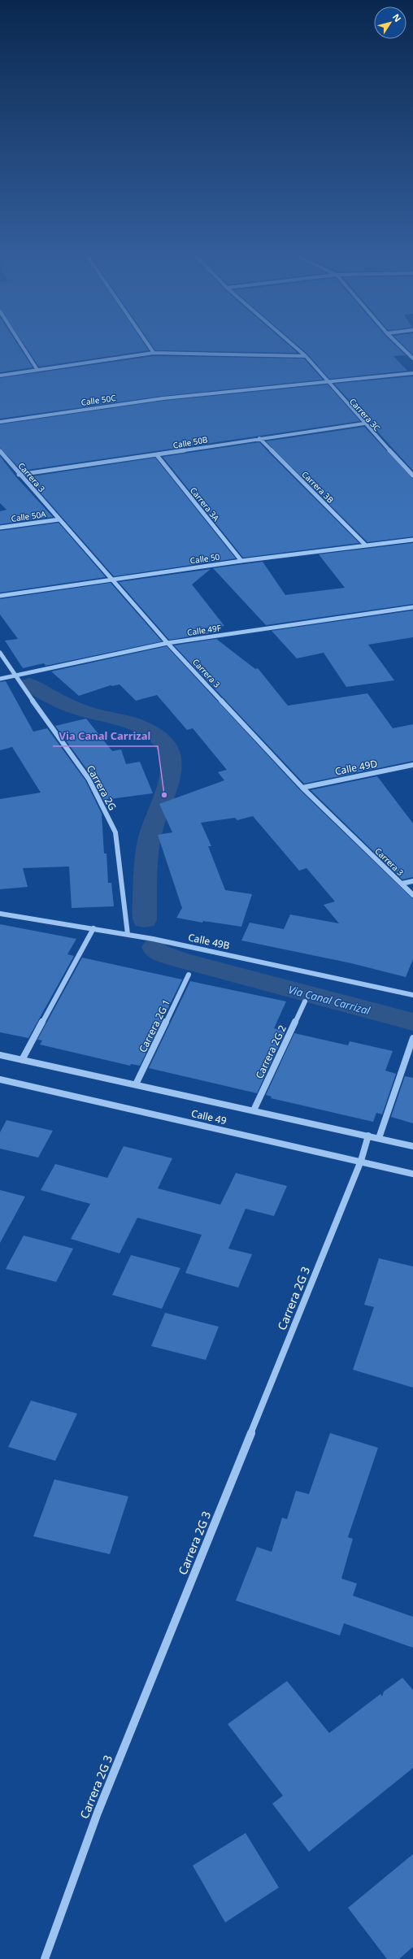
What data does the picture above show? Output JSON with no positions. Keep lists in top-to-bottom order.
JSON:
{
  "streets": {
    "street": [
      "Calle 50C",
      "Carrera 3C",
      "Calle 50B",
      "Carrera 3",
      "Carrera 3B",
      "Carrera 3A",
      "Calle 50A",
      "Calle 50",
      "Calle 49F",
      "Calle 49D",
      "Carrera 2G",
      "Calle 49B",
      "Carrera 2G 1",
      "Carrera 2G 2",
      "Calle 49",
      "Carrera 2G 3"
    ]
  },
  "crossings": [
    ["Calle 50C", "Carrera 3C"],
    ["Carrera 3C", "Calle 50B"],
    ["Calle 50B", "Carrera 3"],
    ["Calle 50B", "Carrera 3B"],
    ["Calle 50B", "Carrera 3A"],
    ["Carrera 3", "Calle 50A"],
    ["Carrera 3", "Calle 50"],
    ["Carrera 3", "Calle 49F"],
    ["Carrera 3", "Calle 49D"],
    ["Carrera 3B", "Calle 50"],
    ["Carrera 3A", "Calle 50"],
    ["Calle 49F", "Carrera 2G"],
    ["Carrera 2G", "Calle 49B"],
    ["Carrera 2G 1", "Calle 49"],
    ["Carrera 2G 2", "Calle 49"],
    ["Calle 49", "Carrera 2G 3"]
  ],
  "water": ["Via Canal Carrizal"],
  "places": ["Via Canal Carrizal"],
  "north": "top right"
}
